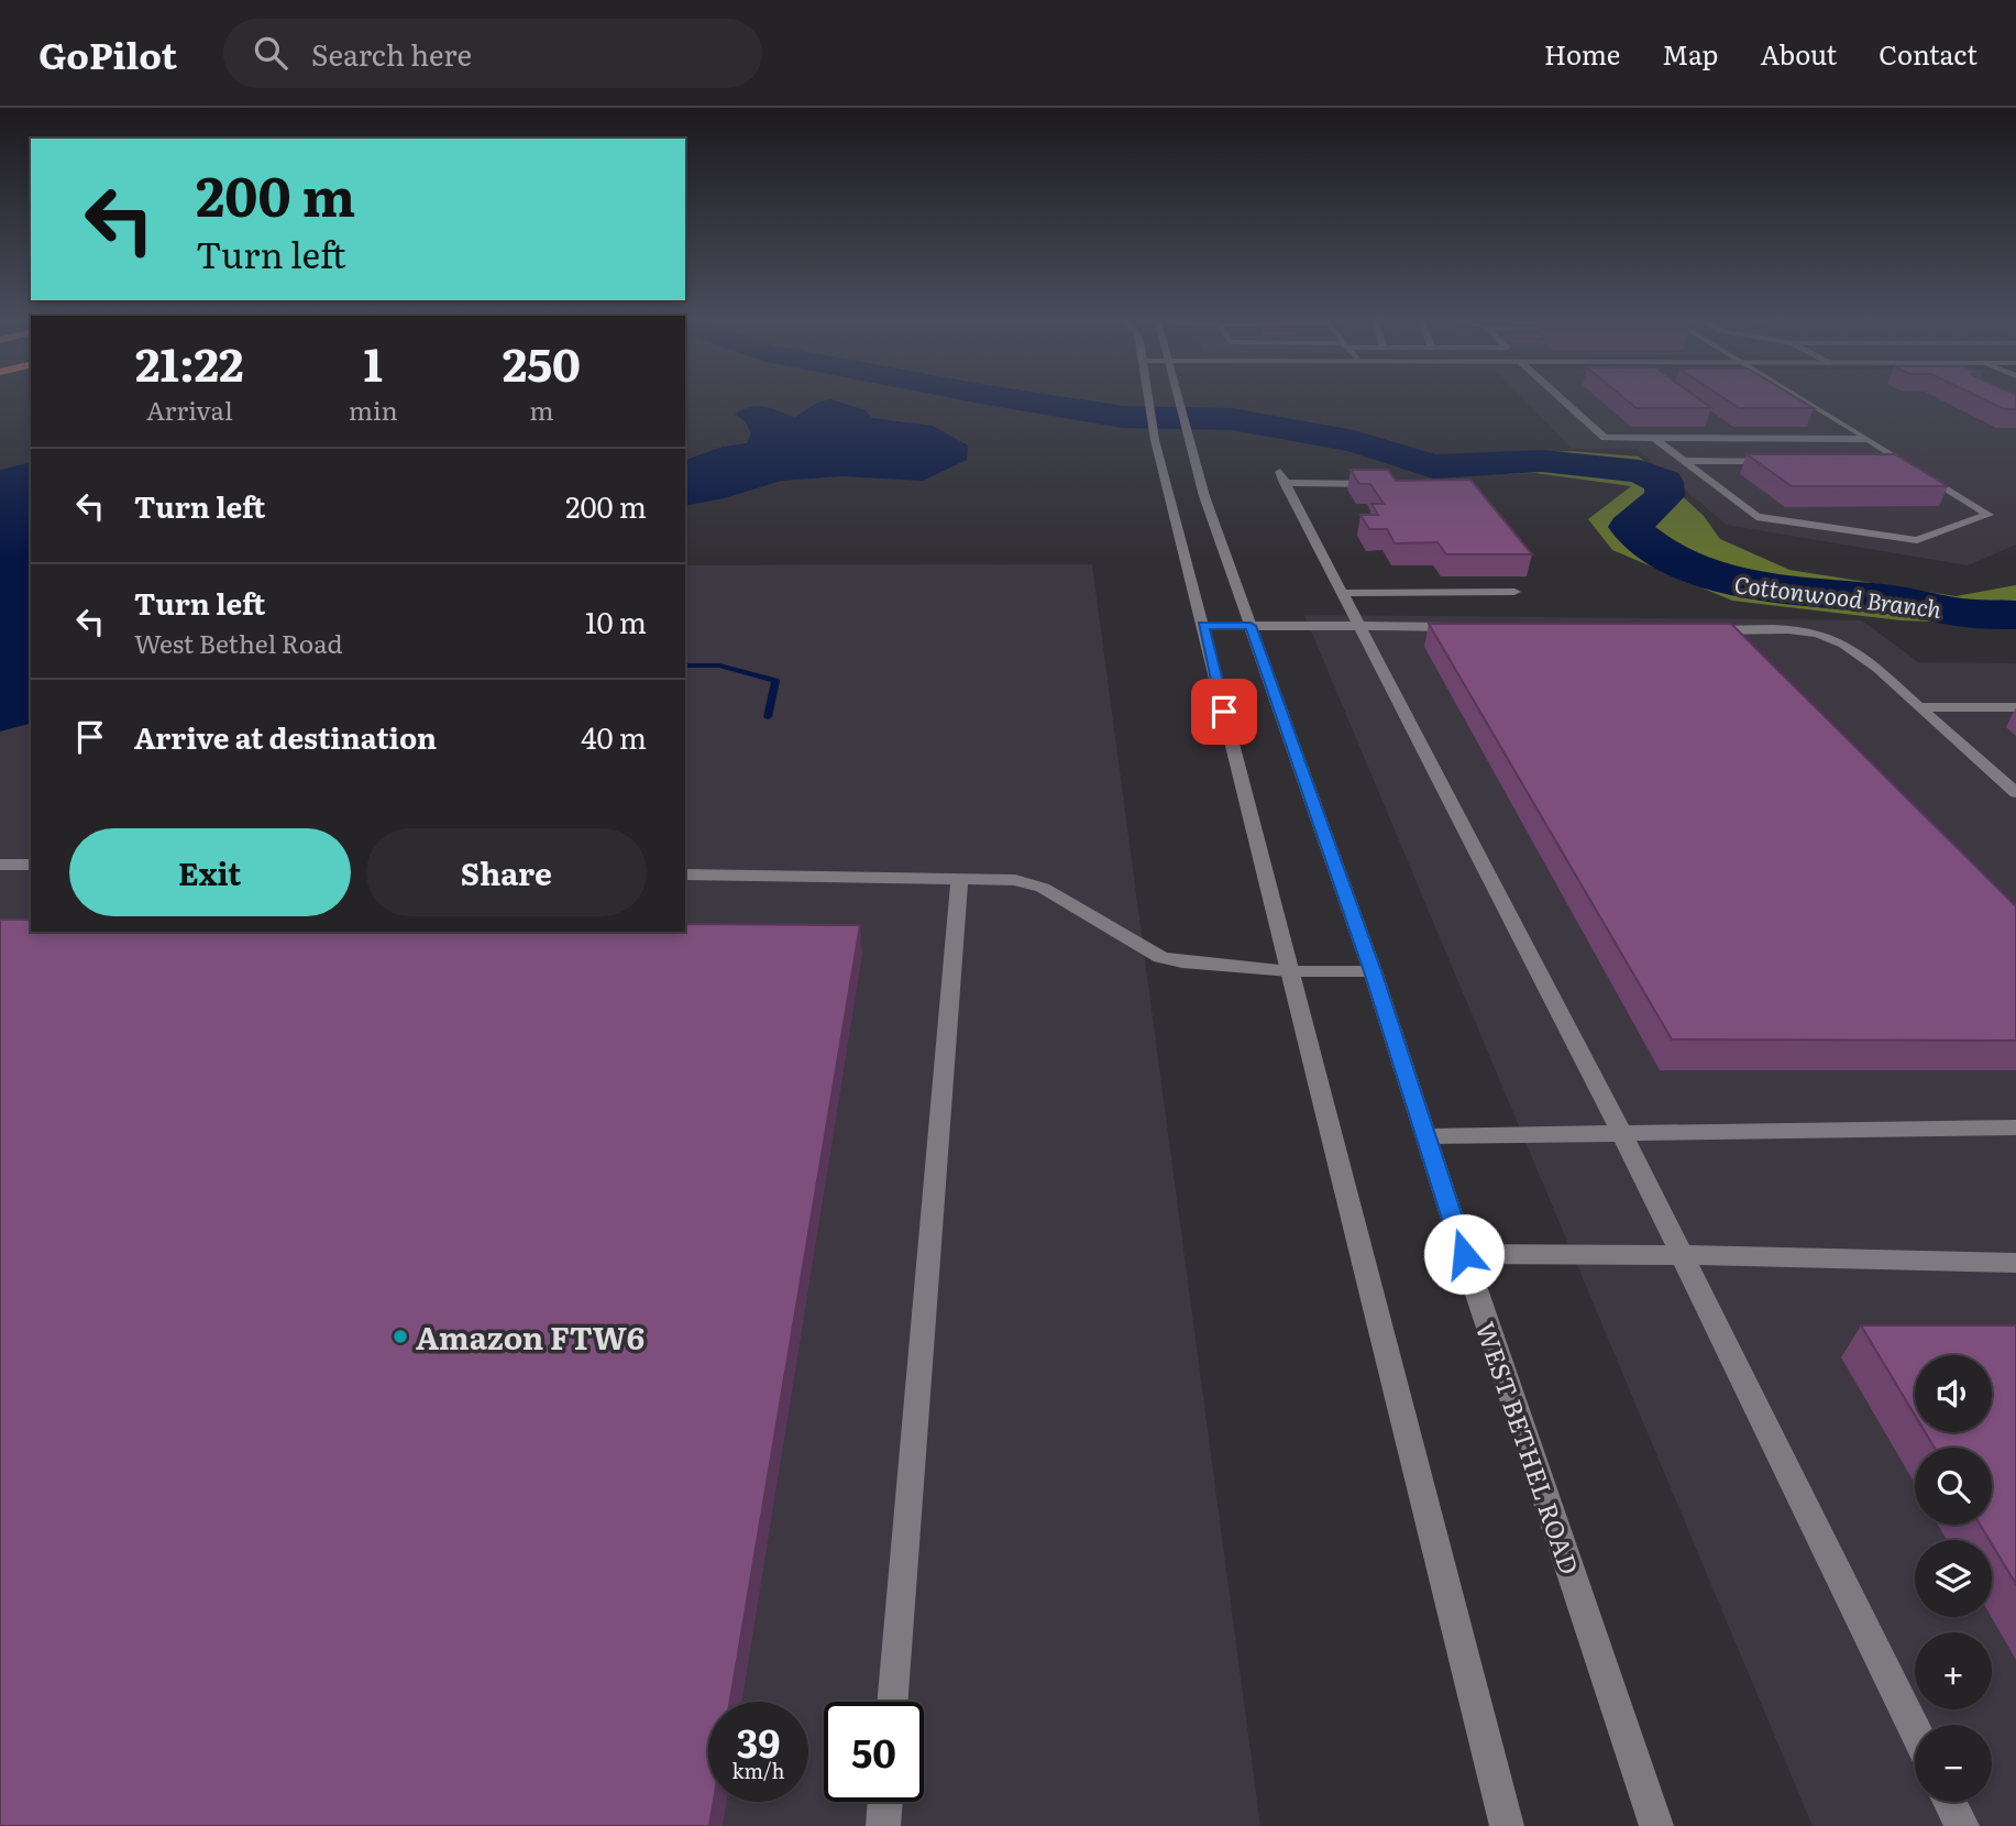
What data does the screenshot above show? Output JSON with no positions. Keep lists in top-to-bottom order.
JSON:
{
  "streets": {
    "main road": ["WEST BETHEL ROAD"]
  },
  "water": ["Cottonwood Branch"],
  "places": ["Amazon FTW6"],
  "page": {
    "header": "GoPilot",
    "search": "Search here",
    "nav": [
      "Home",
      "Map",
      "About",
      "Contact"
    ],
    "turn": ["200 m", "Turn left"],
    "eta": [
      "21:22",
      "Arrival",
      "1",
      "min",
      "250",
      "m"
    ],
    "list": [
      {
        "name": "Turn left",
        "value": "200 m"
      },
      {
        "name": "Turn left",
        "note": "West Bethel Road",
        "value": "10 m"
      },
      {
        "name": "Arrive at destination",
        "value": "40 m"
      }
    ],
    "buttons": ["Exit", "Share"],
    "map_buttons": ["+", "−"],
    "speed": "39 km/h",
    "limit": "50"
  }
}
